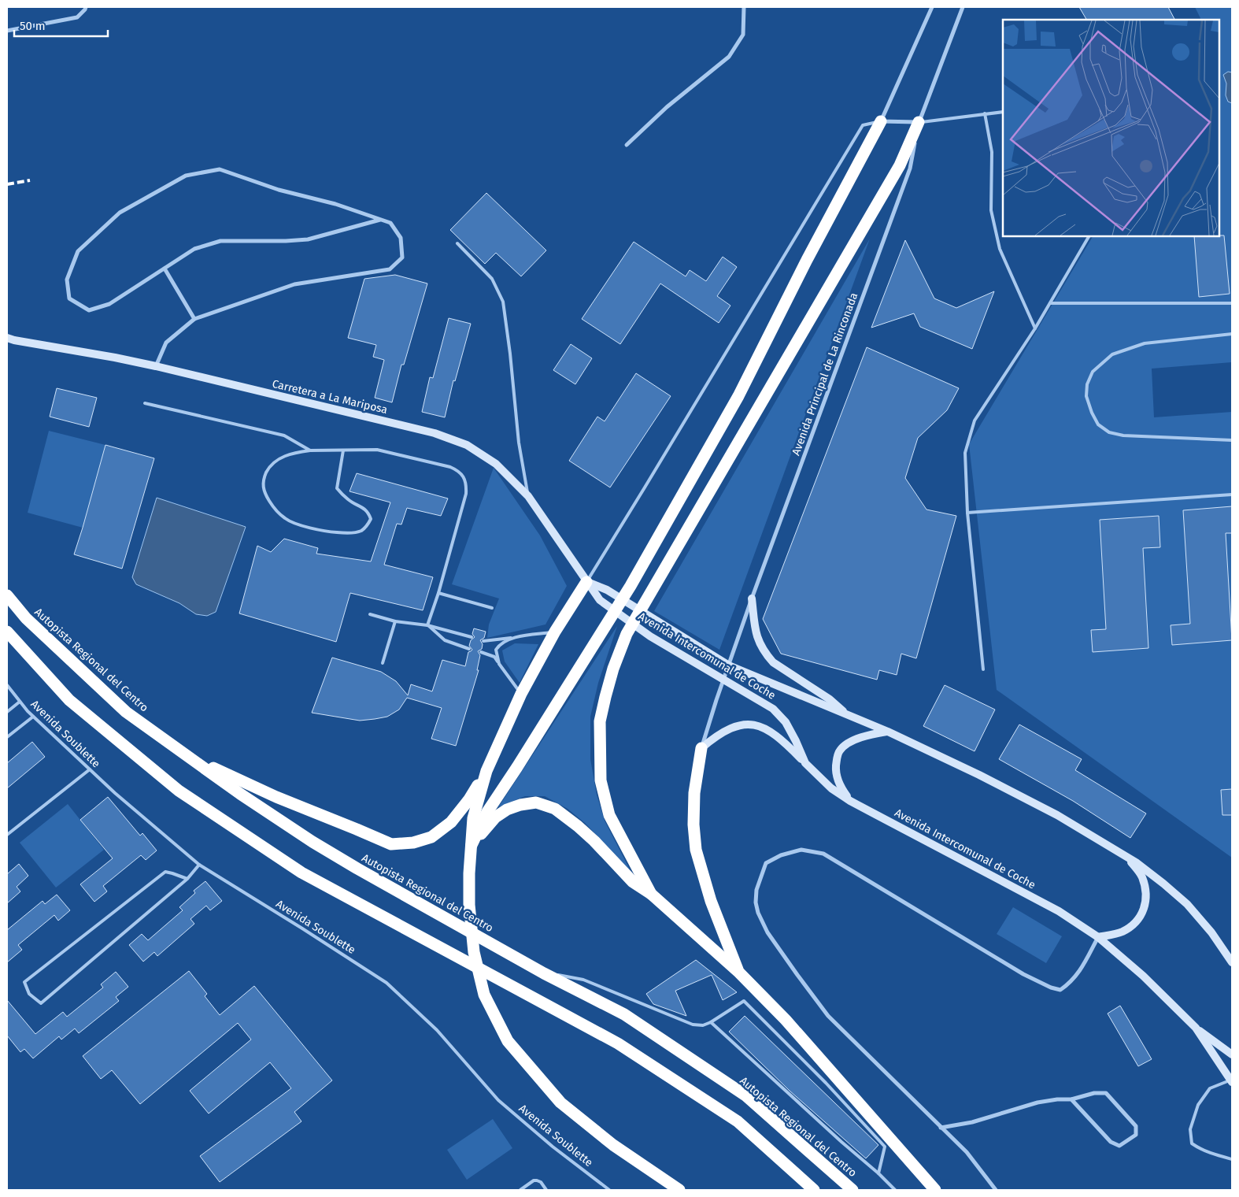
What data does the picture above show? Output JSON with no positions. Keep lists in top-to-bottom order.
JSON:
{
  "streets": {
    "highway": ["Autopista Regional del Centro"],
    "main road": ["Carretera a La Mariposa", "Avenida Intercomunal de Coche"],
    "street": ["Avenida Principal de La Rinconada"],
    "lane": ["Avenida Soublette"]
  },
  "crossings": [
    ["Avenida Principal de La Rinconada", "Avenida Intercomunal de Coche"],
    ["Carretera a La Mariposa", "Avenida Intercomunal de Coche"]
  ],
  "scale_bar": "50 m"
}
